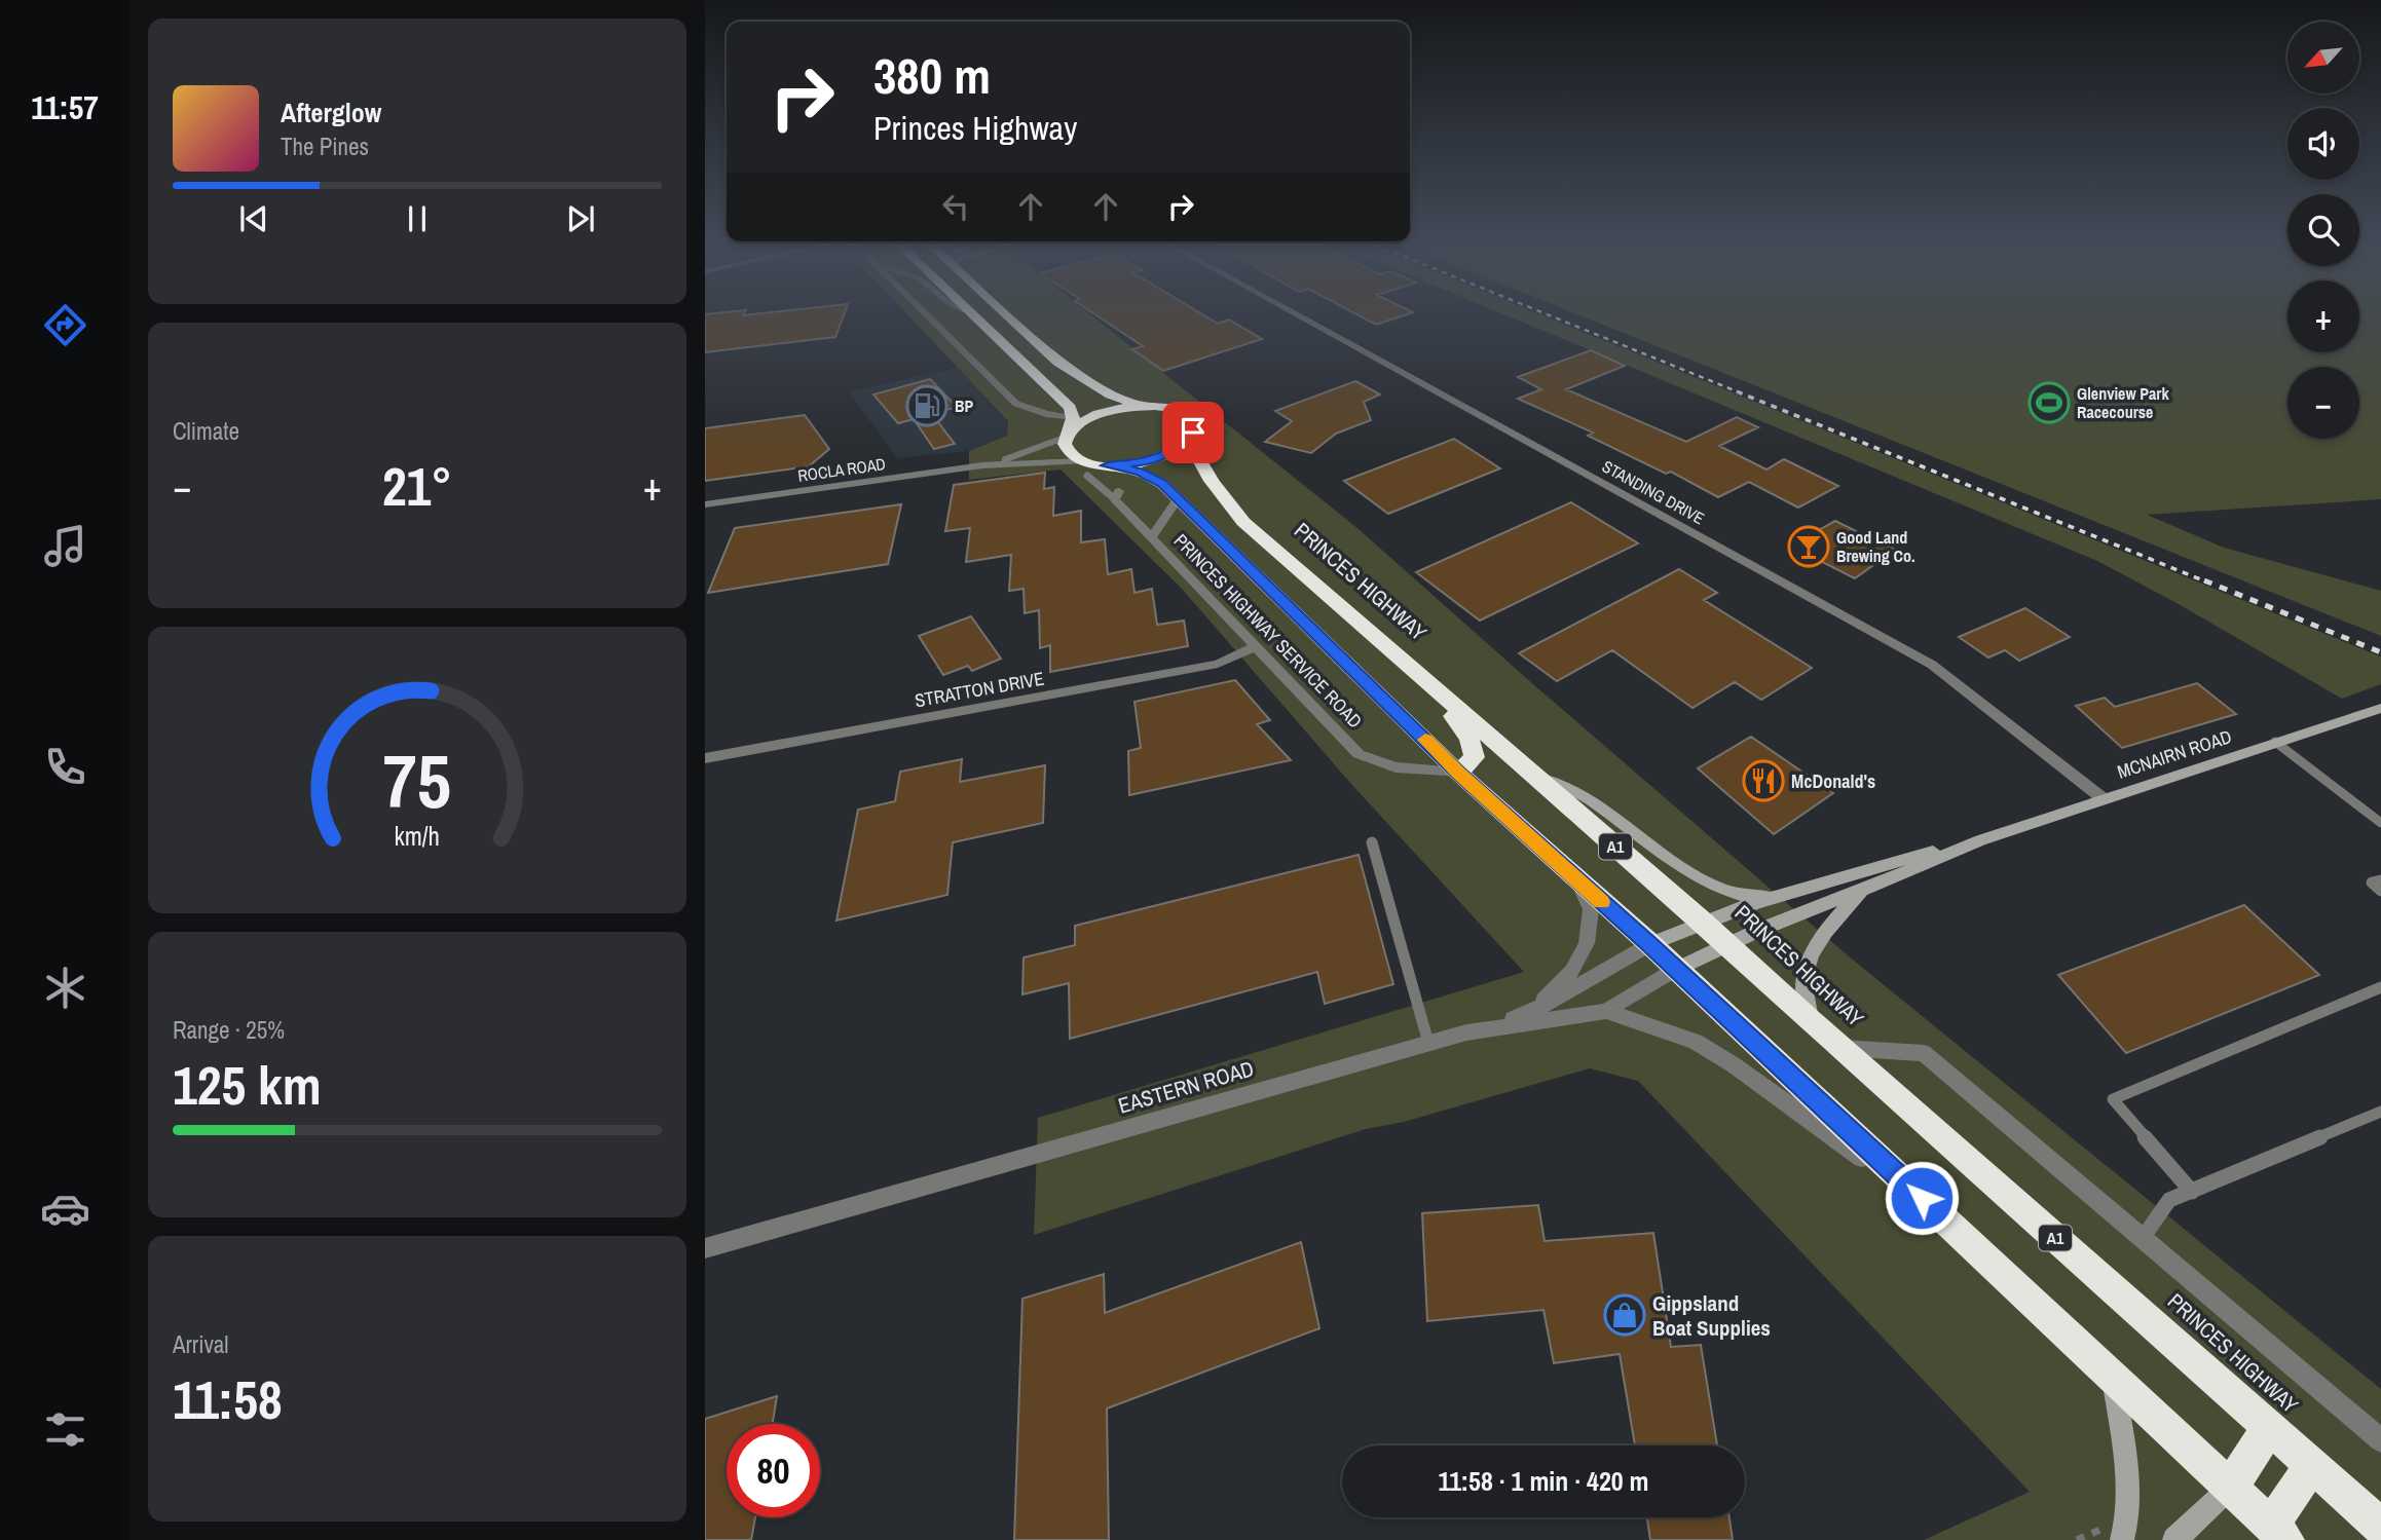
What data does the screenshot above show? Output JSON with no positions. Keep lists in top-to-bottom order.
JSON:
{
  "streets": {
    "highway": ["PRINCES HIGHWAY", "A1"],
    "street": [
      "ROCLA ROAD",
      "STANDING DRIVE",
      "PRINCES HIGHWAY SERVICE ROAD",
      "STRATTON DRIVE",
      "MCNAIRN ROAD",
      "EASTERN ROAD"
    ]
  },
  "crossings": [
    ["ROCLA ROAD", "PRINCES HIGHWAY"],
    ["STANDING DRIVE", "MCNAIRN ROAD"],
    ["PRINCES HIGHWAY", "MCNAIRN ROAD"],
    ["PRINCES HIGHWAY SERVICE ROAD", "STRATTON DRIVE"],
    ["MCNAIRN ROAD", "EASTERN ROAD"]
  ],
  "places": {
    "sports": ["Glenview Park Racecourse"],
    "fuel station": ["BP"],
    "bar": ["Good Land Brewing Co."],
    "restaurant": ["McDonald's"],
    "shop": ["Gippsland Boat Supplies"]
  },
  "north": "bottom left",
  "page": {
    "tabs": "11:57",
    "map_buttons": ["+", "−"],
    "turn": ["380 m", "Princes Highway"],
    "song": ["Afterglow", "The Pines"],
    "tile": [
      "Climate",
      ["Range · 25%", "125 km"],
      ["Arrival", "11:58"]
    ],
    "heat": ["−", "21°", "+"],
    "limit": "80",
    "trip": "11:58 · 1 min · 420 m",
    "gauge": ["75", "km/h"]
  }
}
